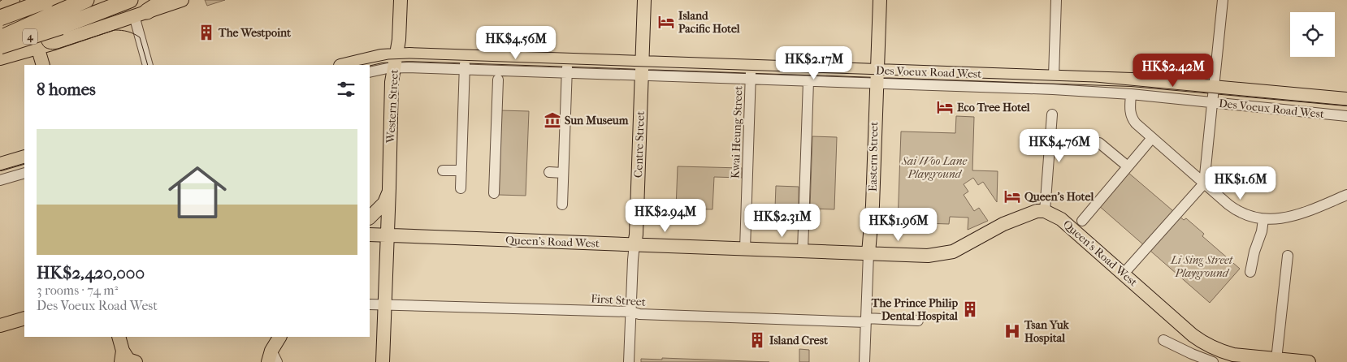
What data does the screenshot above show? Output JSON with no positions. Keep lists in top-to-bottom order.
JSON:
{
  "streets": {
    "highway": ["4"],
    "main road": [
      "Des Voeux Road West",
      "Western Street",
      "Centre Street",
      "Eastern Street",
      "Queen's Road West"
    ],
    "street": ["Kwai Heung Street", "First Street"]
  },
  "crossings": [
    ["Des Voeux Road West", "Western Street"],
    ["Des Voeux Road West", "Kwai Heung Street"],
    ["Des Voeux Road West", "Centre Street"],
    ["Des Voeux Road West", "Eastern Street"],
    ["Western Street", "Queen's Road West"],
    ["Western Street", "First Street"],
    ["Kwai Heung Street", "Queen's Road West"],
    ["Centre Street", "Queen's Road West"],
    ["Centre Street", "First Street"],
    ["Eastern Street", "Queen's Road West"],
    ["Eastern Street", "First Street"]
  ],
  "parks": ["Sai Woo Lane Playground", "Li Sing Street Playground"],
  "places": {
    "hotel": ["Island Pacific Hotel", "Eco Tree Hotel", "Queen's Hotel"],
    "building": ["The Westpoint", "The Prince Philip Dental Hospital", "Island Crest"],
    "museum": ["Sun Museum"],
    "hospital": ["Tsan Yuk Hospital"]
  },
  "page": {
    "price": [
      "HK$4.56M",
      "HK$2.17M",
      "HK$2.42M",
      "HK$4.76M",
      "HK$1.6M",
      "HK$2.94M",
      "HK$2.31M",
      "HK$1.96M"
    ],
    "heading": "8 homes",
    "list": [
      {
        "name": "HK$2,420,000",
        "note": "3 rooms · 74 m² · Des Voeux Road West"
      }
    ]
  }
}
